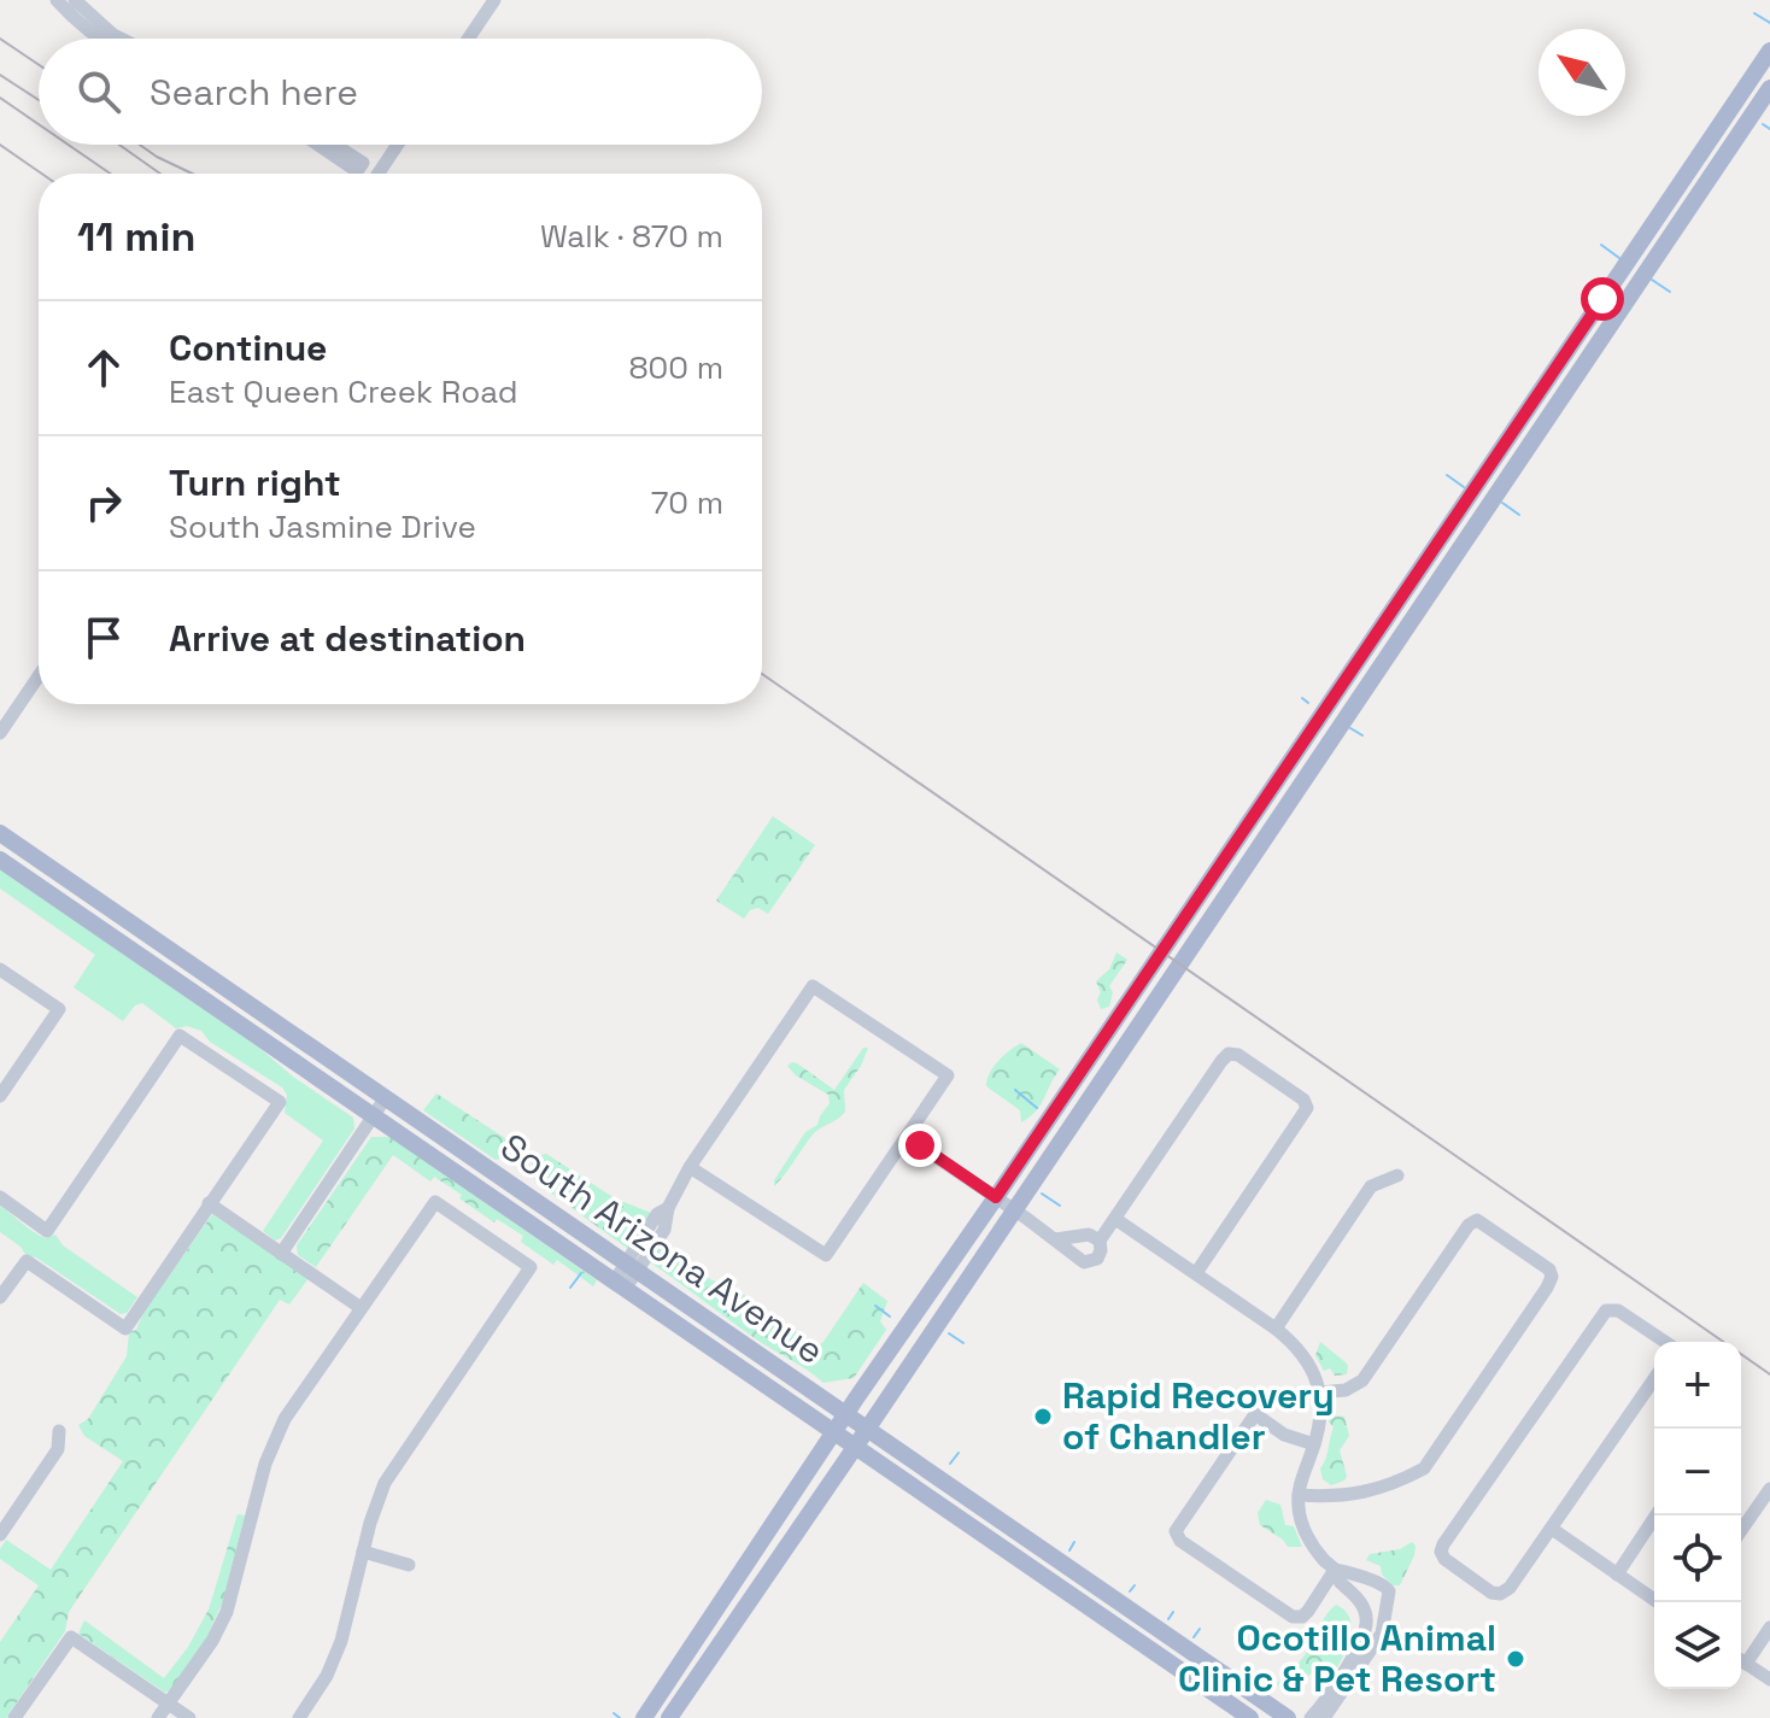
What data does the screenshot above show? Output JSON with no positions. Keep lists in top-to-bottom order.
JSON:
{
  "streets": {
    "main road": ["South Arizona Avenue"]
  },
  "places": ["Rapid Recovery of Chandler", "Ocotillo Animal Clinic & Pet Resort"],
  "north": "top left",
  "page": {
    "search": "Search here",
    "heading": ["11 min", "Walk · 870 m"],
    "list": [
      ["Continue", "East Queen Creek Road", "800 m"],
      ["Turn right", "South Jasmine Drive", "70 m"],
      "Arrive at destination"
    ],
    "map_buttons": ["+", "−"]
  }
}
